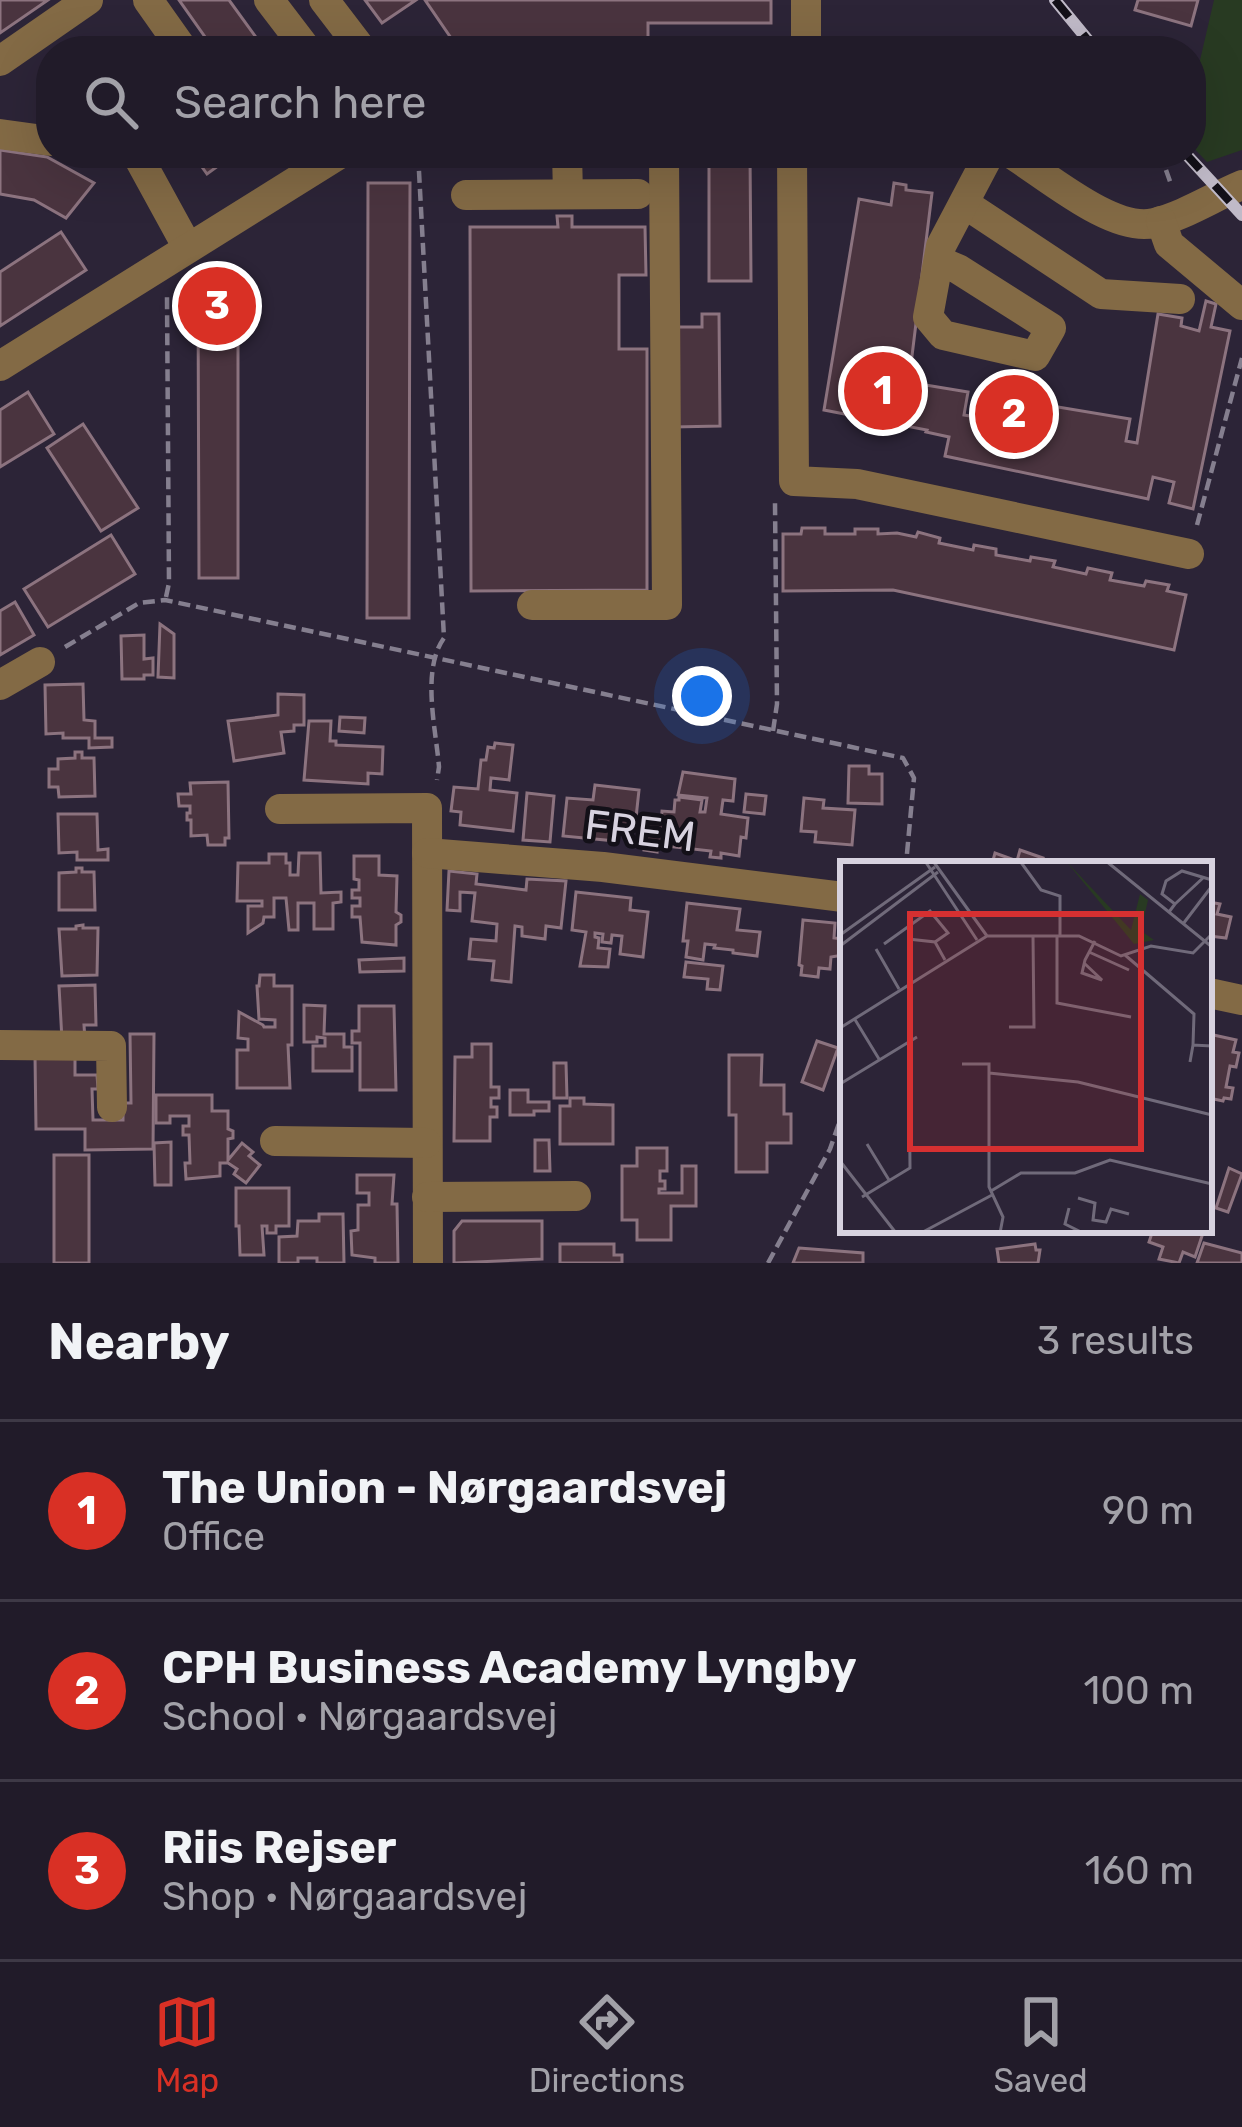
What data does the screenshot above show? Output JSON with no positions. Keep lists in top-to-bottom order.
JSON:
{
  "streets": {
    "street": ["FREM"]
  },
  "page": {
    "search": "Search here",
    "pins": ["3", "1", "2"],
    "heading": ["Nearby", "3 results"],
    "list": [
      {
        "mark": "1",
        "name": "The Union - Nørgaardsvej",
        "note": "Office",
        "value": "90 m"
      },
      {
        "mark": "2",
        "name": "CPH Business Academy Lyngby",
        "note": "School · Nørgaardsvej",
        "value": "100 m"
      },
      {
        "mark": "3",
        "name": "Riis Rejser",
        "note": "Shop · Nørgaardsvej",
        "value": "160 m"
      }
    ],
    "nav": ["Map", "Directions", "Saved"]
  }
}
